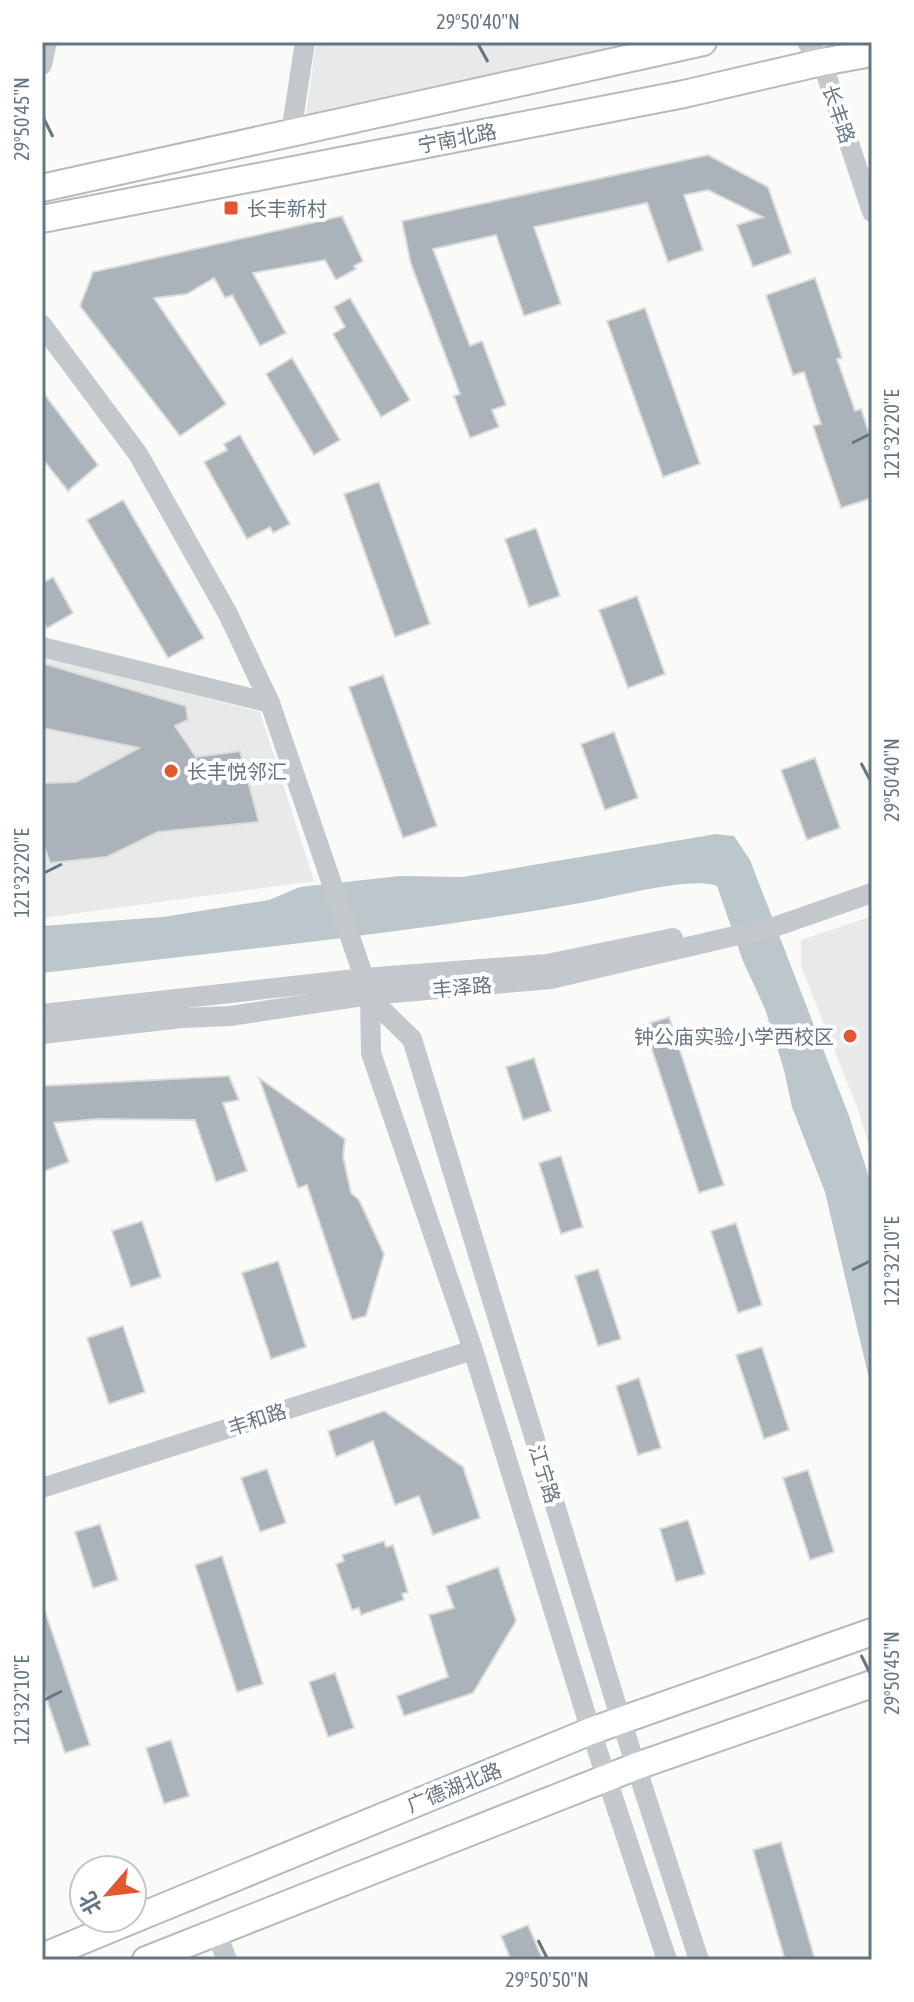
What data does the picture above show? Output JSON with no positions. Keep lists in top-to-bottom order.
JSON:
{
  "streets": {
    "main road": ["宁南北路", "广德湖北路"],
    "street": [
      "长丰路",
      "丰泽路",
      "丰和路",
      "江宁路"
    ]
  },
  "crossings": [
    ["长丰路", "宁南北路"],
    ["丰泽路", "江宁路"],
    ["丰和路", "江宁路"],
    ["江宁路", "广德湖北路"]
  ],
  "places": {
    "transit": ["长丰新村"],
    "other": ["长丰悦邻汇", "钟公庙实验小学西校区"]
  },
  "north": "bottom left",
  "coordinates": [
    "29°50'40\"N",
    "29°50'45\"N",
    "121°32'20\"E",
    "121°32'10\"E",
    "29°50'50\"N"
  ]
}
